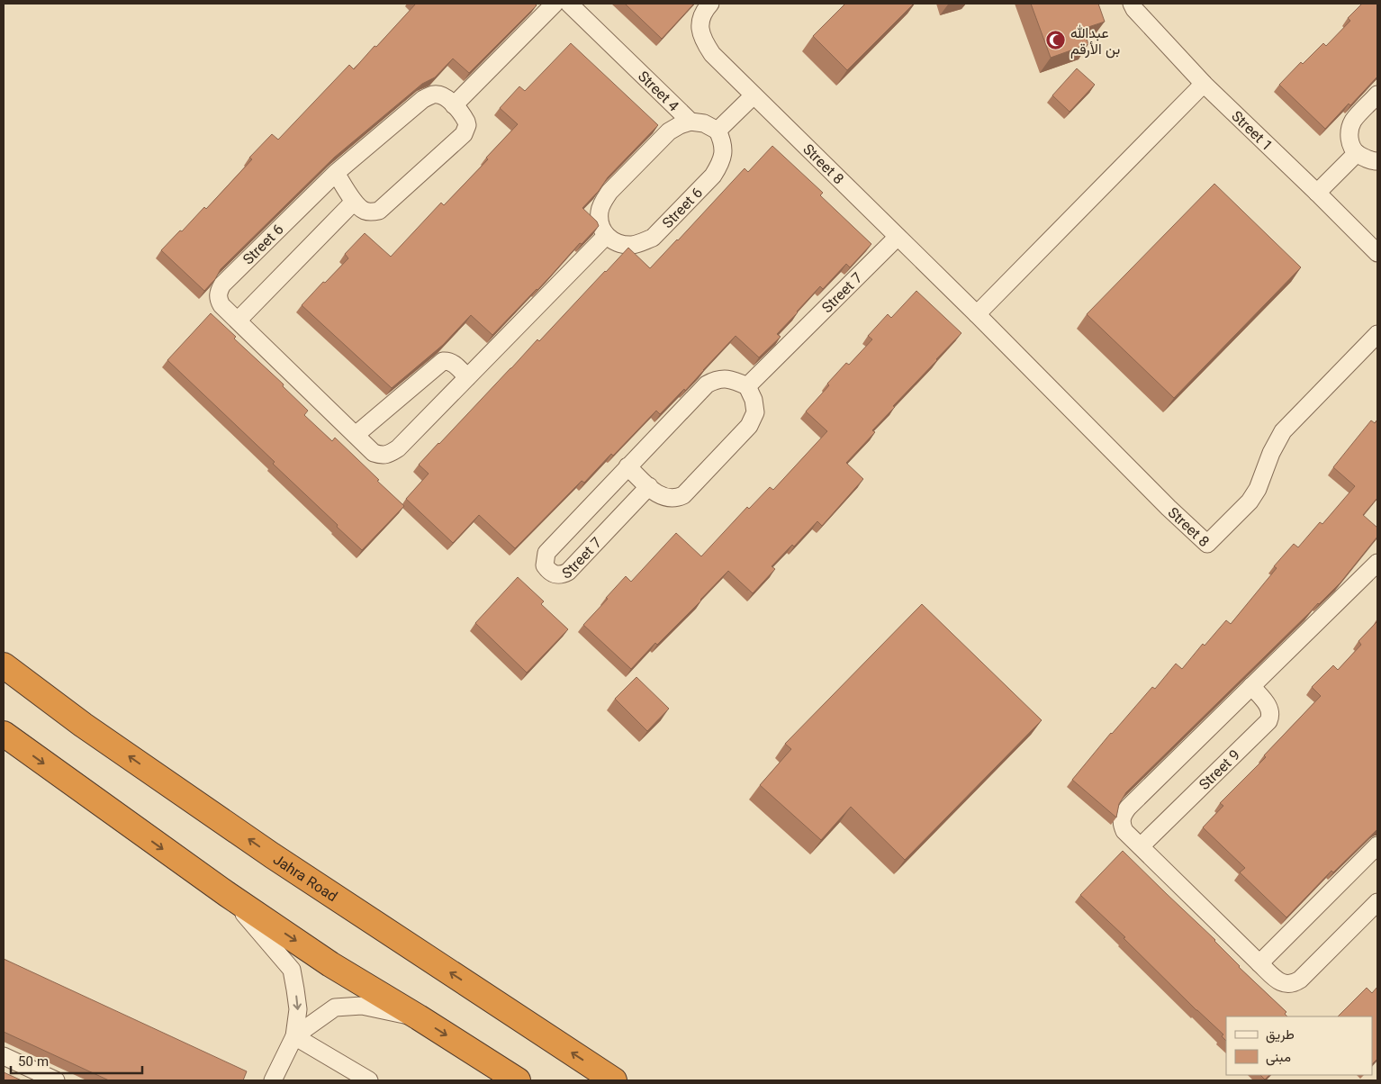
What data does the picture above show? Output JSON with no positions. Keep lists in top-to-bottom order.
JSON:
{
  "streets": {
    "highway": ["Jahra Road"],
    "street": [
      "Street 4",
      "Street 1",
      "Street 8",
      "Street 6",
      "Street 7",
      "Street 9"
    ]
  },
  "crossings": [
    ["Street 4", "Street 6"],
    ["Street 8", "Street 7"]
  ],
  "places": {
    "mosque": ["عبدالله بن الأرقم"]
  },
  "legend": ["طريق", "مبنى"],
  "scale_bar": "50 m"
}
